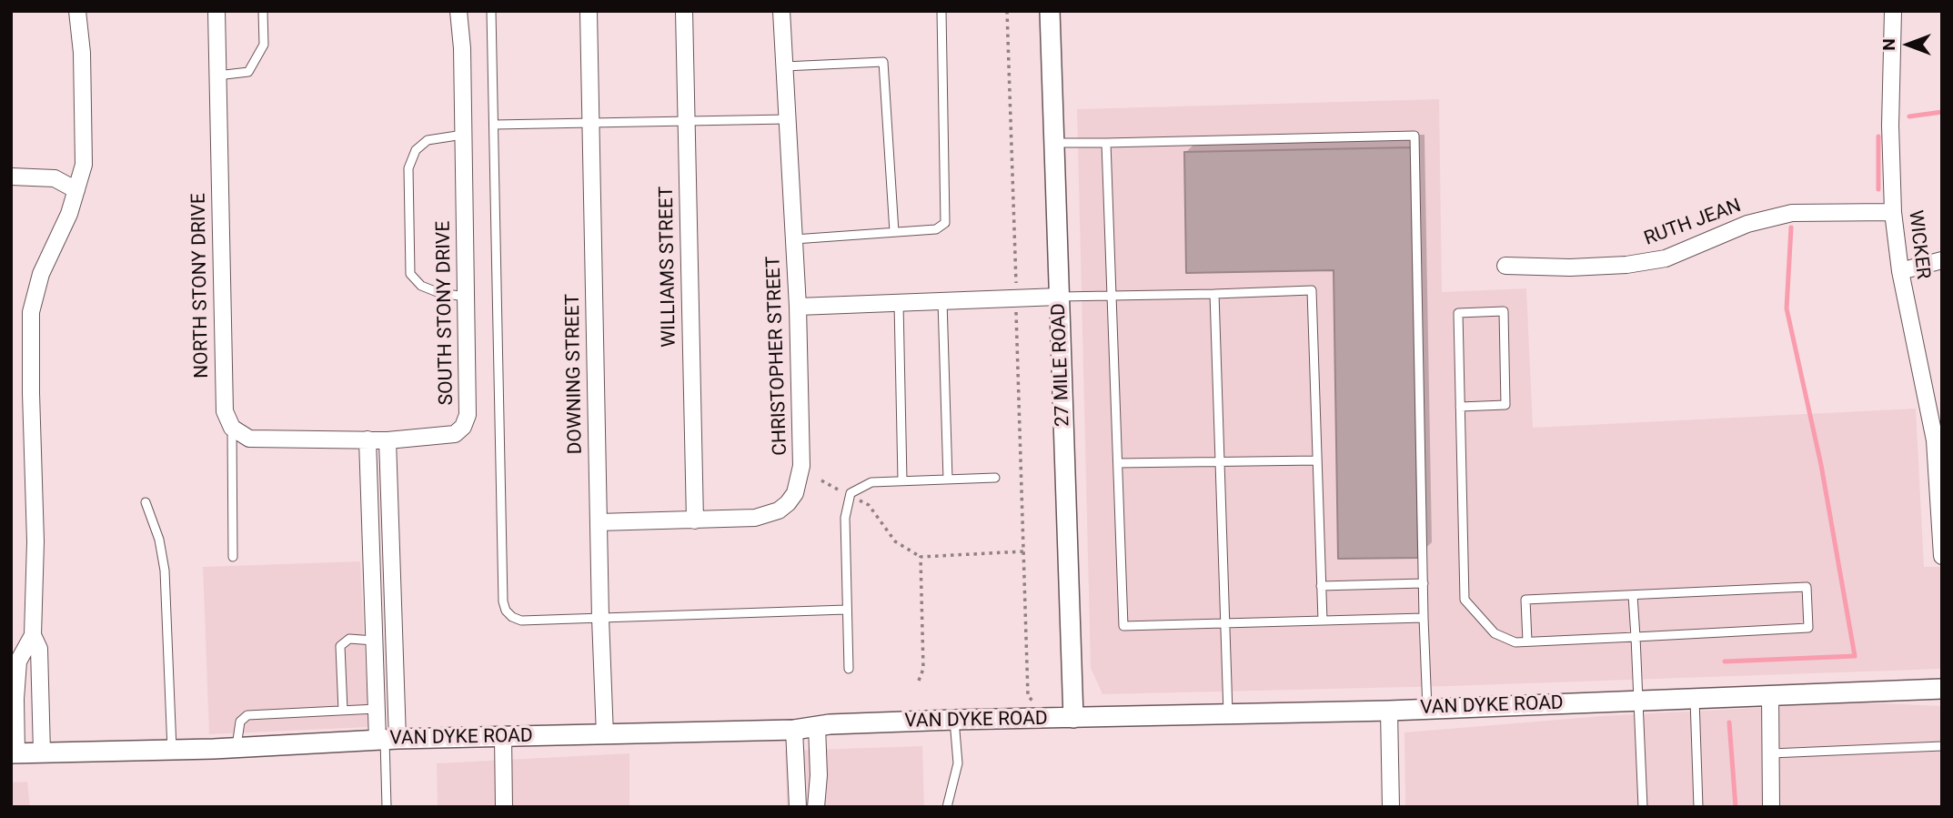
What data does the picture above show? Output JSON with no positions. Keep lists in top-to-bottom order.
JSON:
{
  "streets": {
    "street": [
      "RUTH JEAN",
      "WICKER",
      "WILLIAMS STREET",
      "NORTH STONY DRIVE",
      "SOUTH STONY DRIVE",
      "CHRISTOPHER STREET",
      "27 MILE ROAD",
      "DOWNING STREET",
      "VAN DYKE ROAD"
    ]
  },
  "crossings": [
    ["RUTH JEAN", "WICKER"],
    ["WILLIAMS STREET", "CHRISTOPHER STREET"],
    ["NORTH STONY DRIVE", "SOUTH STONY DRIVE"],
    ["CHRISTOPHER STREET", "DOWNING STREET"],
    ["27 MILE ROAD", "VAN DYKE ROAD"],
    ["DOWNING STREET", "VAN DYKE ROAD"]
  ],
  "north": "left"
}
